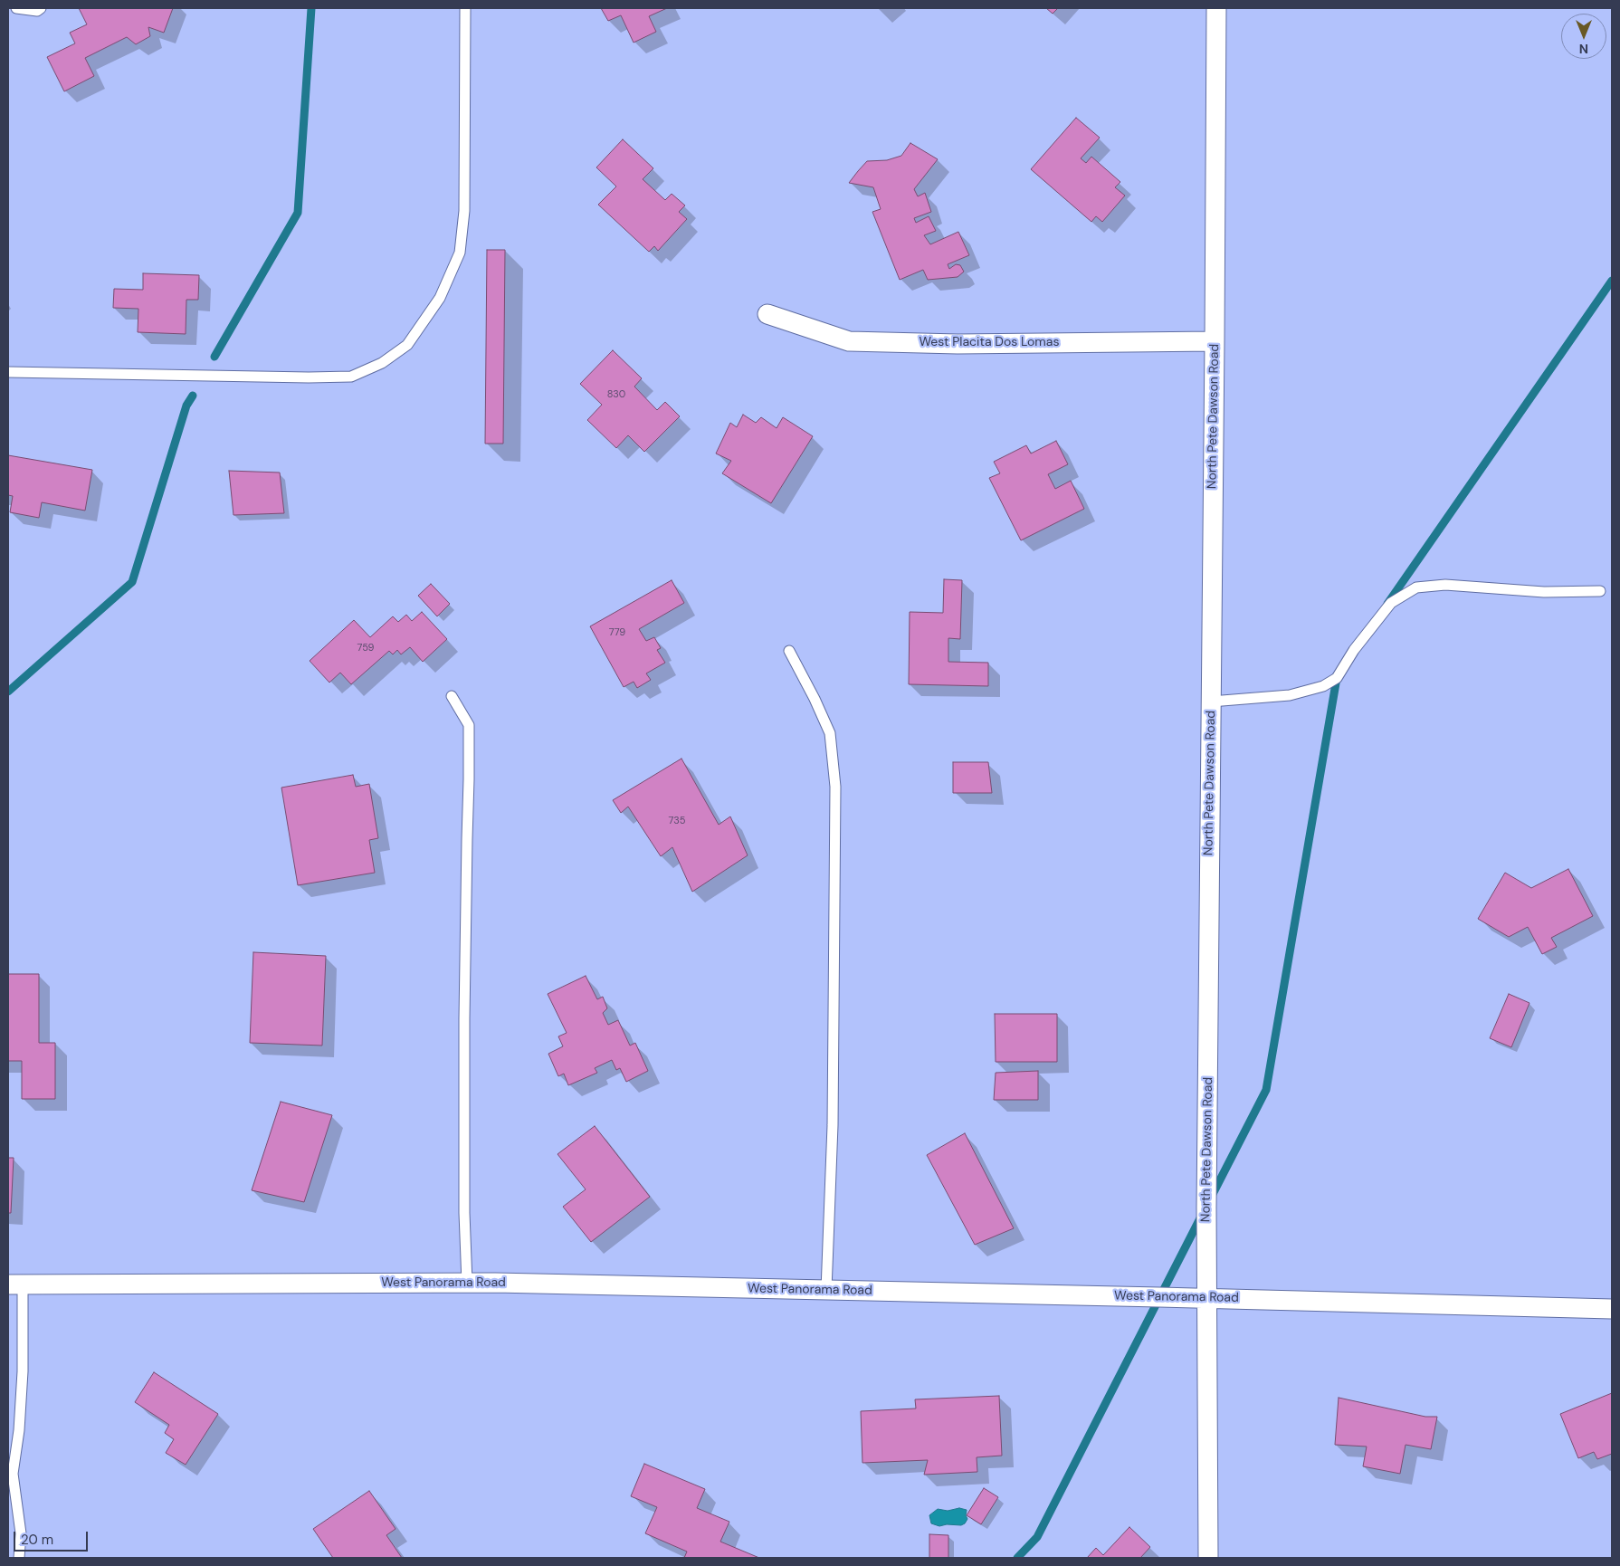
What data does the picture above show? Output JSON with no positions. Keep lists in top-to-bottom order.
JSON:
{
  "streets": {
    "street": ["West Placita Dos Lomas", "North Pete Dawson Road", "West Panorama Road"]
  },
  "crossings": [
    ["West Placita Dos Lomas", "North Pete Dawson Road"],
    ["North Pete Dawson Road", "West Panorama Road"]
  ],
  "house_numbers": [
    "830",
    "779",
    "759",
    "735"
  ],
  "scale_bar": "20 m",
  "north": "bottom"
}
